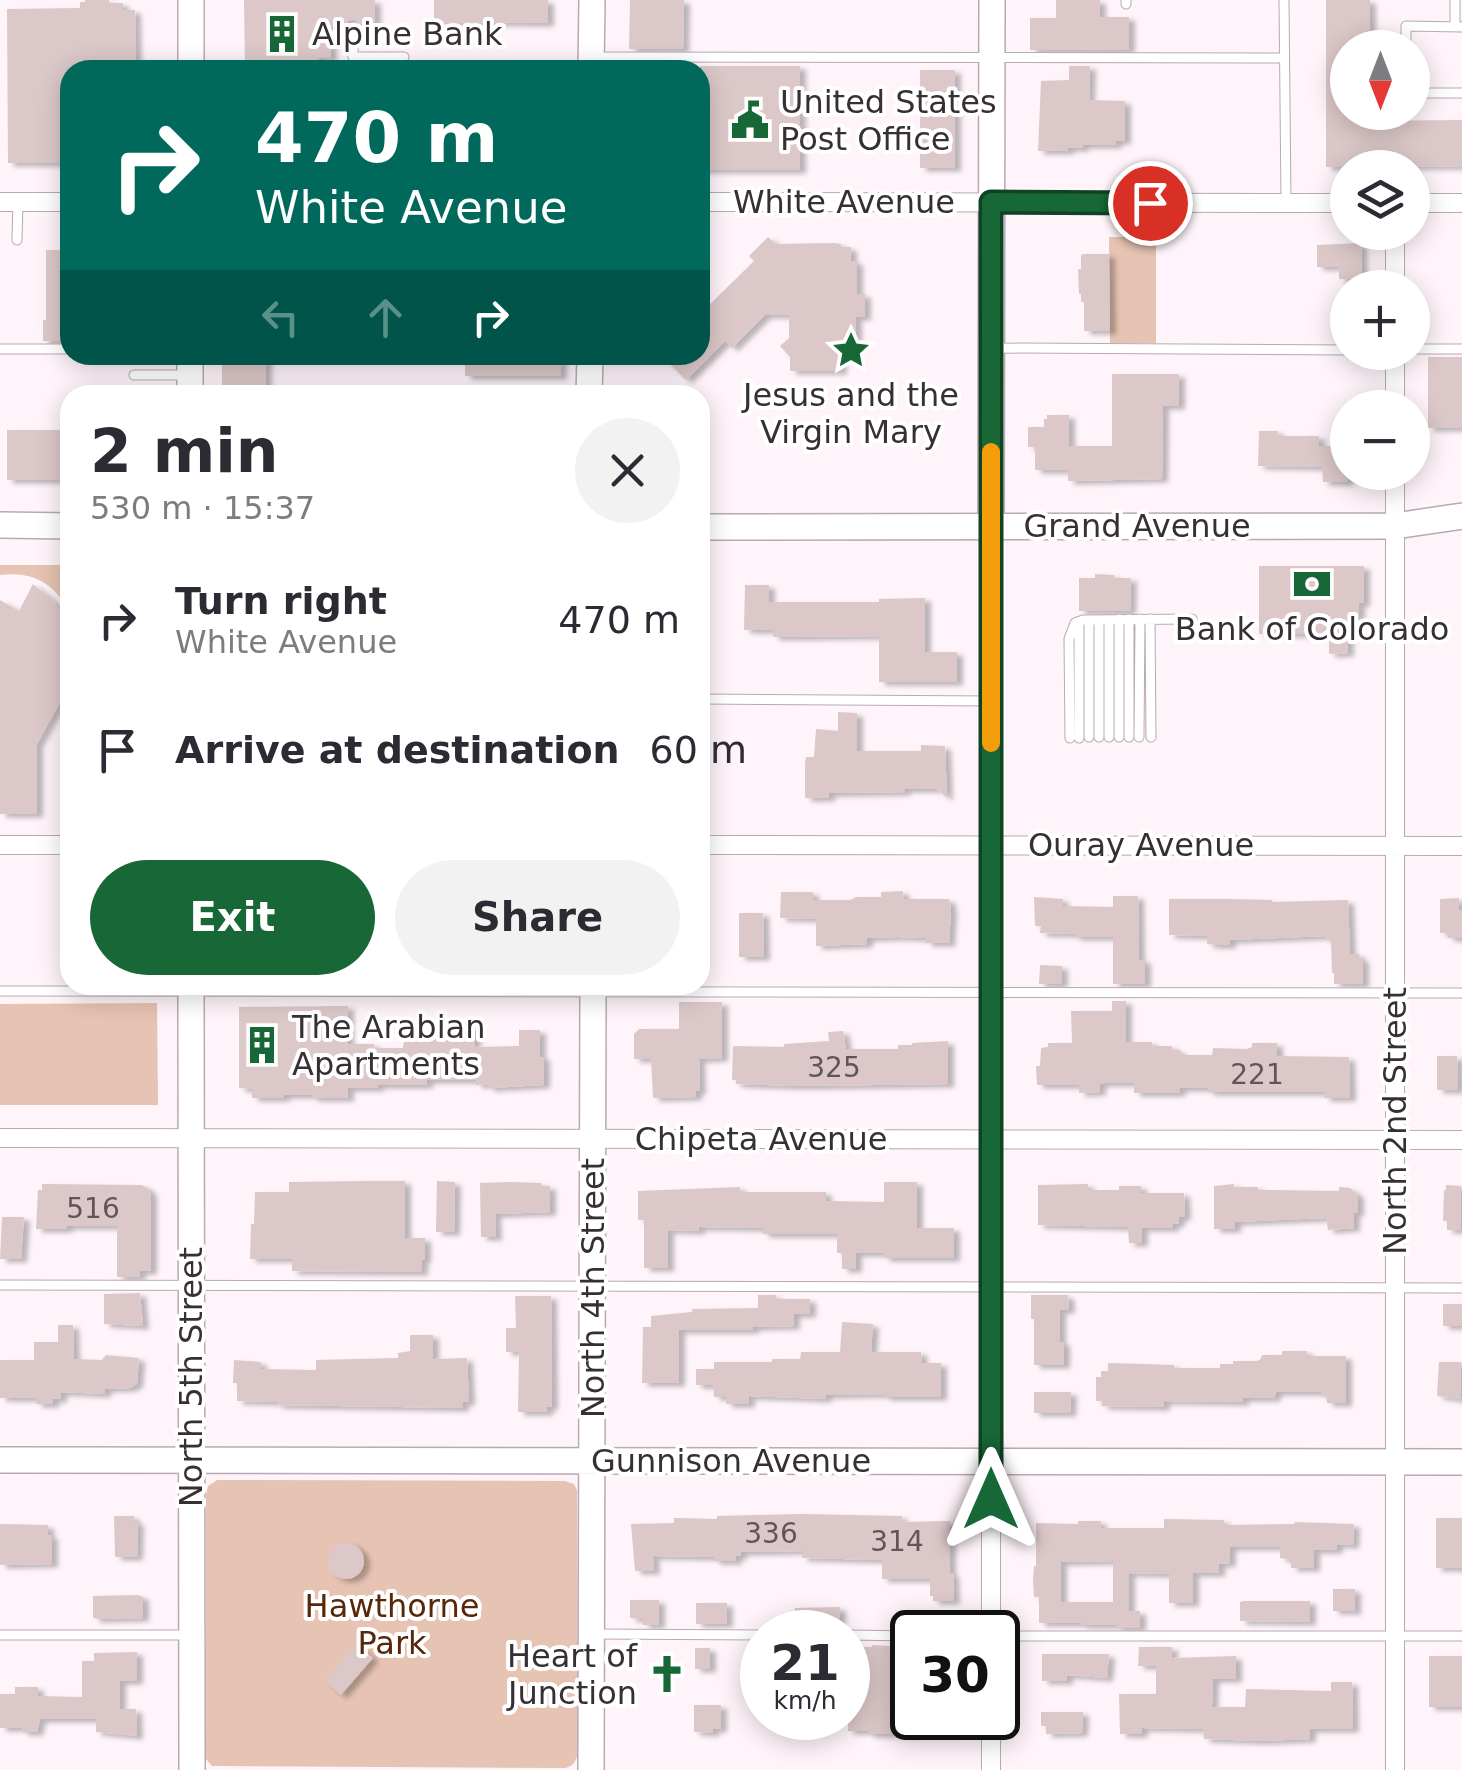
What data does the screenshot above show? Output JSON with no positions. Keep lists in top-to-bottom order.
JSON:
{
  "streets": {
    "street": [
      "White Avenue",
      "Grand Avenue",
      "Ouray Avenue",
      "North 2nd Street",
      "Chipeta Avenue",
      "North 4th Street",
      "North 5th Street",
      "Gunnison Avenue"
    ]
  },
  "crossings": [
    ["Grand Avenue", "North 2nd Street"],
    ["Ouray Avenue", "North 2nd Street"],
    ["North 2nd Street", "Chipeta Avenue"],
    ["North 2nd Street", "Gunnison Avenue"],
    ["Chipeta Avenue", "North 4th Street"],
    ["Chipeta Avenue", "North 5th Street"],
    ["North 4th Street", "Gunnison Avenue"],
    ["North 5th Street", "Gunnison Avenue"]
  ],
  "parks": ["Hawthorne Park"],
  "places": {
    "building": ["Alpine Bank", "The Arabian Apartments"],
    "public building": ["United States Post Office"],
    "place": ["Jesus and the Virgin Mary"],
    "bank": ["Bank of Colorado"],
    "church": ["Heart of Junction"]
  },
  "house_numbers": [
    "325",
    "221",
    "516",
    "336",
    "314"
  ],
  "north": "bottom",
  "page": {
    "map_buttons": ["+", "−"],
    "turn": ["470 m", "White Avenue"],
    "heading": ["2 min", "530 m · 15:37"],
    "list": [
      {
        "name": "Turn right",
        "note": "White Avenue",
        "value": "470 m"
      },
      {
        "name": "Arrive at destination",
        "value": "60 m"
      }
    ],
    "buttons": ["Exit", "Share"],
    "speed": "21 km/h",
    "limit": "30"
  }
}
